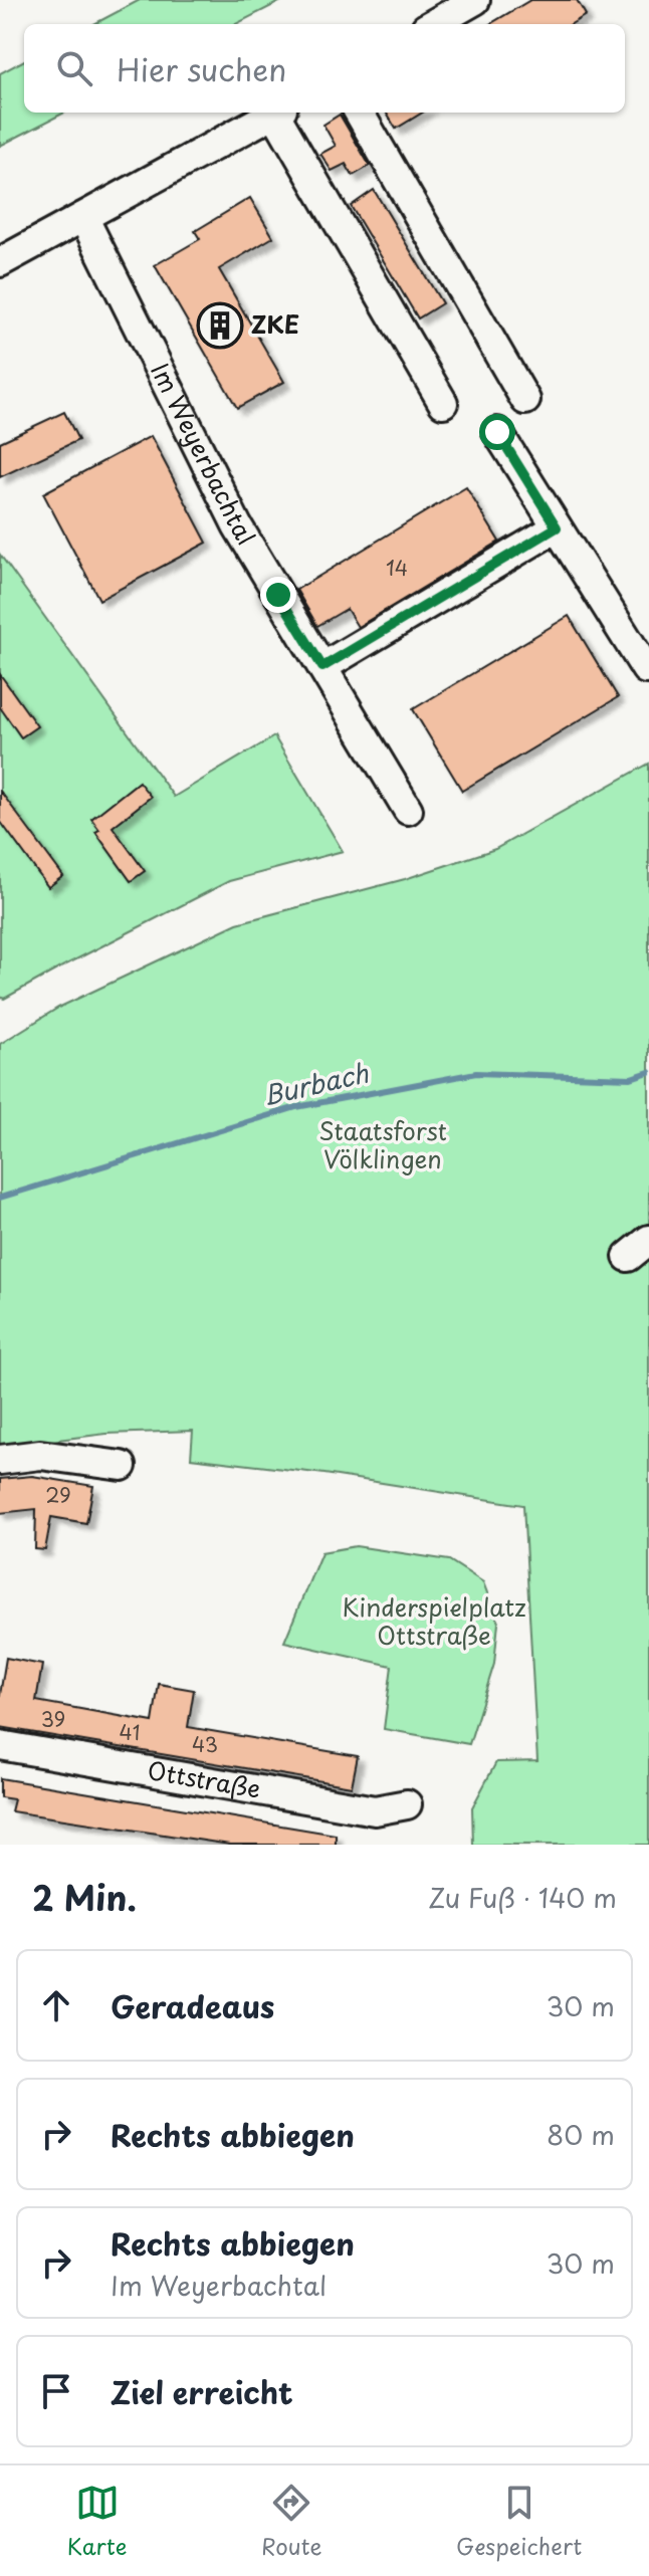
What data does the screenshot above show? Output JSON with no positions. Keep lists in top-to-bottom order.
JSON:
{
  "streets": {
    "street": ["Im Weyerbachtal", "Ottstraße"]
  },
  "water": ["Burbach"],
  "parks": ["Staatsforst Völklingen", "Kinderspielplatz Ottstraße"],
  "places": {
    "building": ["ZKE"]
  },
  "house_numbers": [
    "14",
    "29",
    "39",
    "41",
    "43"
  ],
  "page": {
    "search": "Hier suchen",
    "heading": ["2 Min.", "Zu Fuß · 140 m"],
    "list": [
      ["Geradeaus", "30 m"],
      ["Rechts abbiegen", "80 m"],
      ["Rechts abbiegen", "Im Weyerbachtal", "30 m"],
      "Ziel erreicht"
    ],
    "nav": ["Karte", "Route", "Gespeichert"]
  }
}
